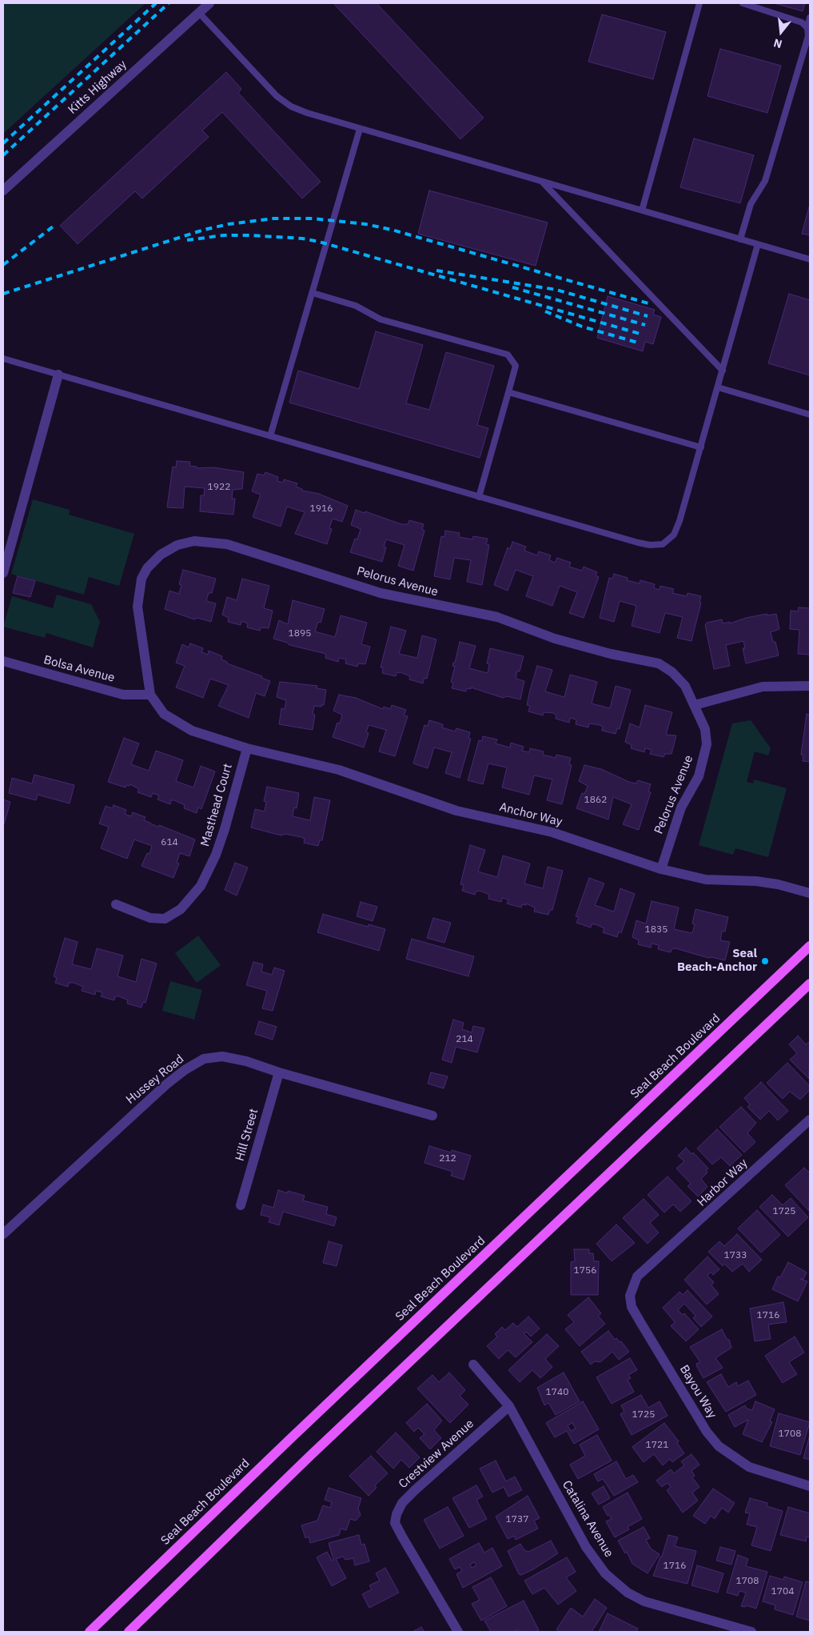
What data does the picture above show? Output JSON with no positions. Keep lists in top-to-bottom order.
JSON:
{
  "streets": {
    "main road": ["Seal Beach Boulevard"],
    "street": [
      "Kitts Highway",
      "Pelorus Avenue",
      "Bolsa Avenue",
      "Masthead Court",
      "Anchor Way",
      "Hussey Road",
      "Hill Street",
      "Harbor Way",
      "Bayou Way",
      "Crestview Avenue",
      "Catalina Avenue"
    ]
  },
  "crossings": [
    ["Pelorus Avenue", "Bolsa Avenue"],
    ["Pelorus Avenue", "Masthead Court"],
    ["Pelorus Avenue", "Anchor Way"],
    ["Masthead Court", "Anchor Way"],
    ["Hussey Road", "Hill Street"],
    ["Harbor Way", "Bayou Way"],
    ["Crestview Avenue", "Catalina Avenue"]
  ],
  "places": ["Seal Beach-Anchor"],
  "house_numbers": [
    "1922",
    "1916",
    "1895",
    "1862",
    "614",
    "1835",
    "214",
    "212",
    "1725",
    "1733",
    "1756",
    "1716",
    "1740",
    "1725",
    "1708",
    "1721",
    "1737",
    "1716",
    "1708",
    "1704"
  ],
  "north": "bottom"
}
